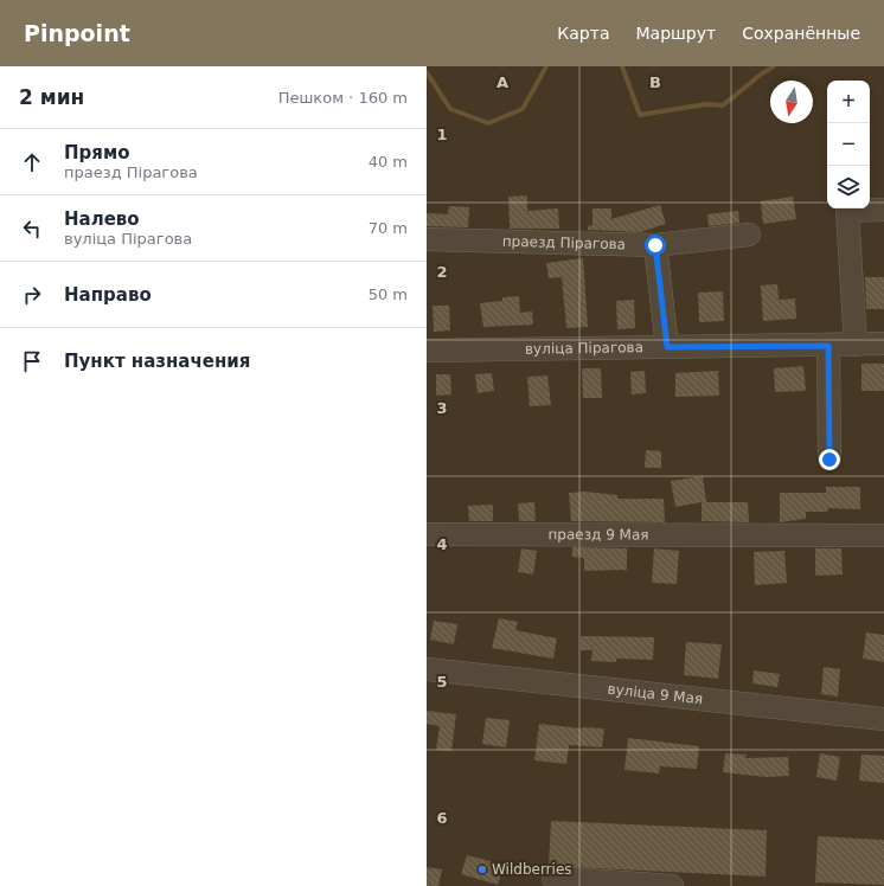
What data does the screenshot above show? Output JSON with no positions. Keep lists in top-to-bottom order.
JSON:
{
  "streets": {
    "street": [
      "праезд Пірагова",
      "вуліца Пірагова",
      "праезд 9 Мая",
      "вуліца 9 Мая"
    ]
  },
  "places": ["Wildberries"],
  "north": "bottom",
  "page": {
    "header": "Pinpoint",
    "nav": ["Карта", "Маршрут", "Сохранённые"],
    "heading": ["2 мин", "Пешком · 160 m"],
    "map_buttons": ["+", "−"],
    "list": [
      ["Прямо", "праезд Пірагова", "40 m"],
      ["Налево", "вуліца Пірагова", "70 m"],
      ["Направо", "50 m"],
      "Пункт назначения"
    ]
  },
  "grid": {
    "columns": ["A", "B"],
    "rows": [
      "1",
      "2",
      "3",
      "4",
      "5",
      "6"
    ]
  }
}
